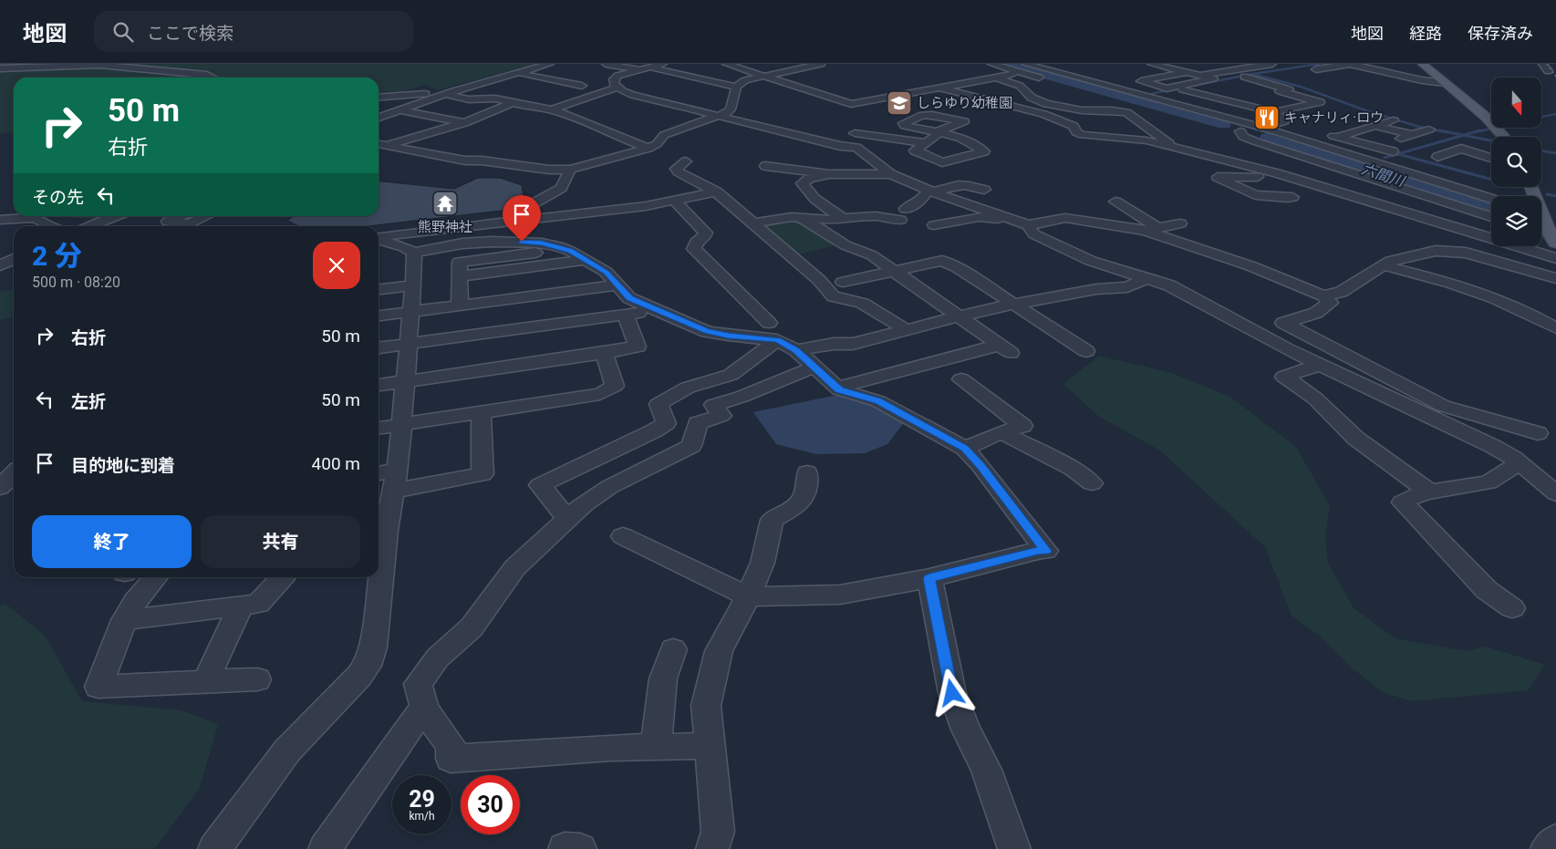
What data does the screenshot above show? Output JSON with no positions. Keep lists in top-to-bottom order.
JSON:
{
  "water": ["六間川"],
  "places": {
    "school or university": ["しらゆり幼稚園"],
    "restaurant": ["キャナリィ·ロウ"],
    "temple": ["熊野神社"]
  },
  "north": "bottom",
  "page": {
    "header": "地図",
    "search": "ここで検索",
    "nav": ["地図", "経路", "保存済み"],
    "turn": ["50 m", "右折"],
    "then": "その先",
    "heading": ["2 分", "500 m · 08:20"],
    "list": [
      {
        "name": "右折",
        "value": "50 m"
      },
      {
        "name": "左折",
        "value": "50 m"
      },
      {
        "name": "目的地に到着",
        "value": "400 m"
      }
    ],
    "buttons": ["終了", "共有"],
    "speed": "29 km/h",
    "limit": "30"
  }
}
